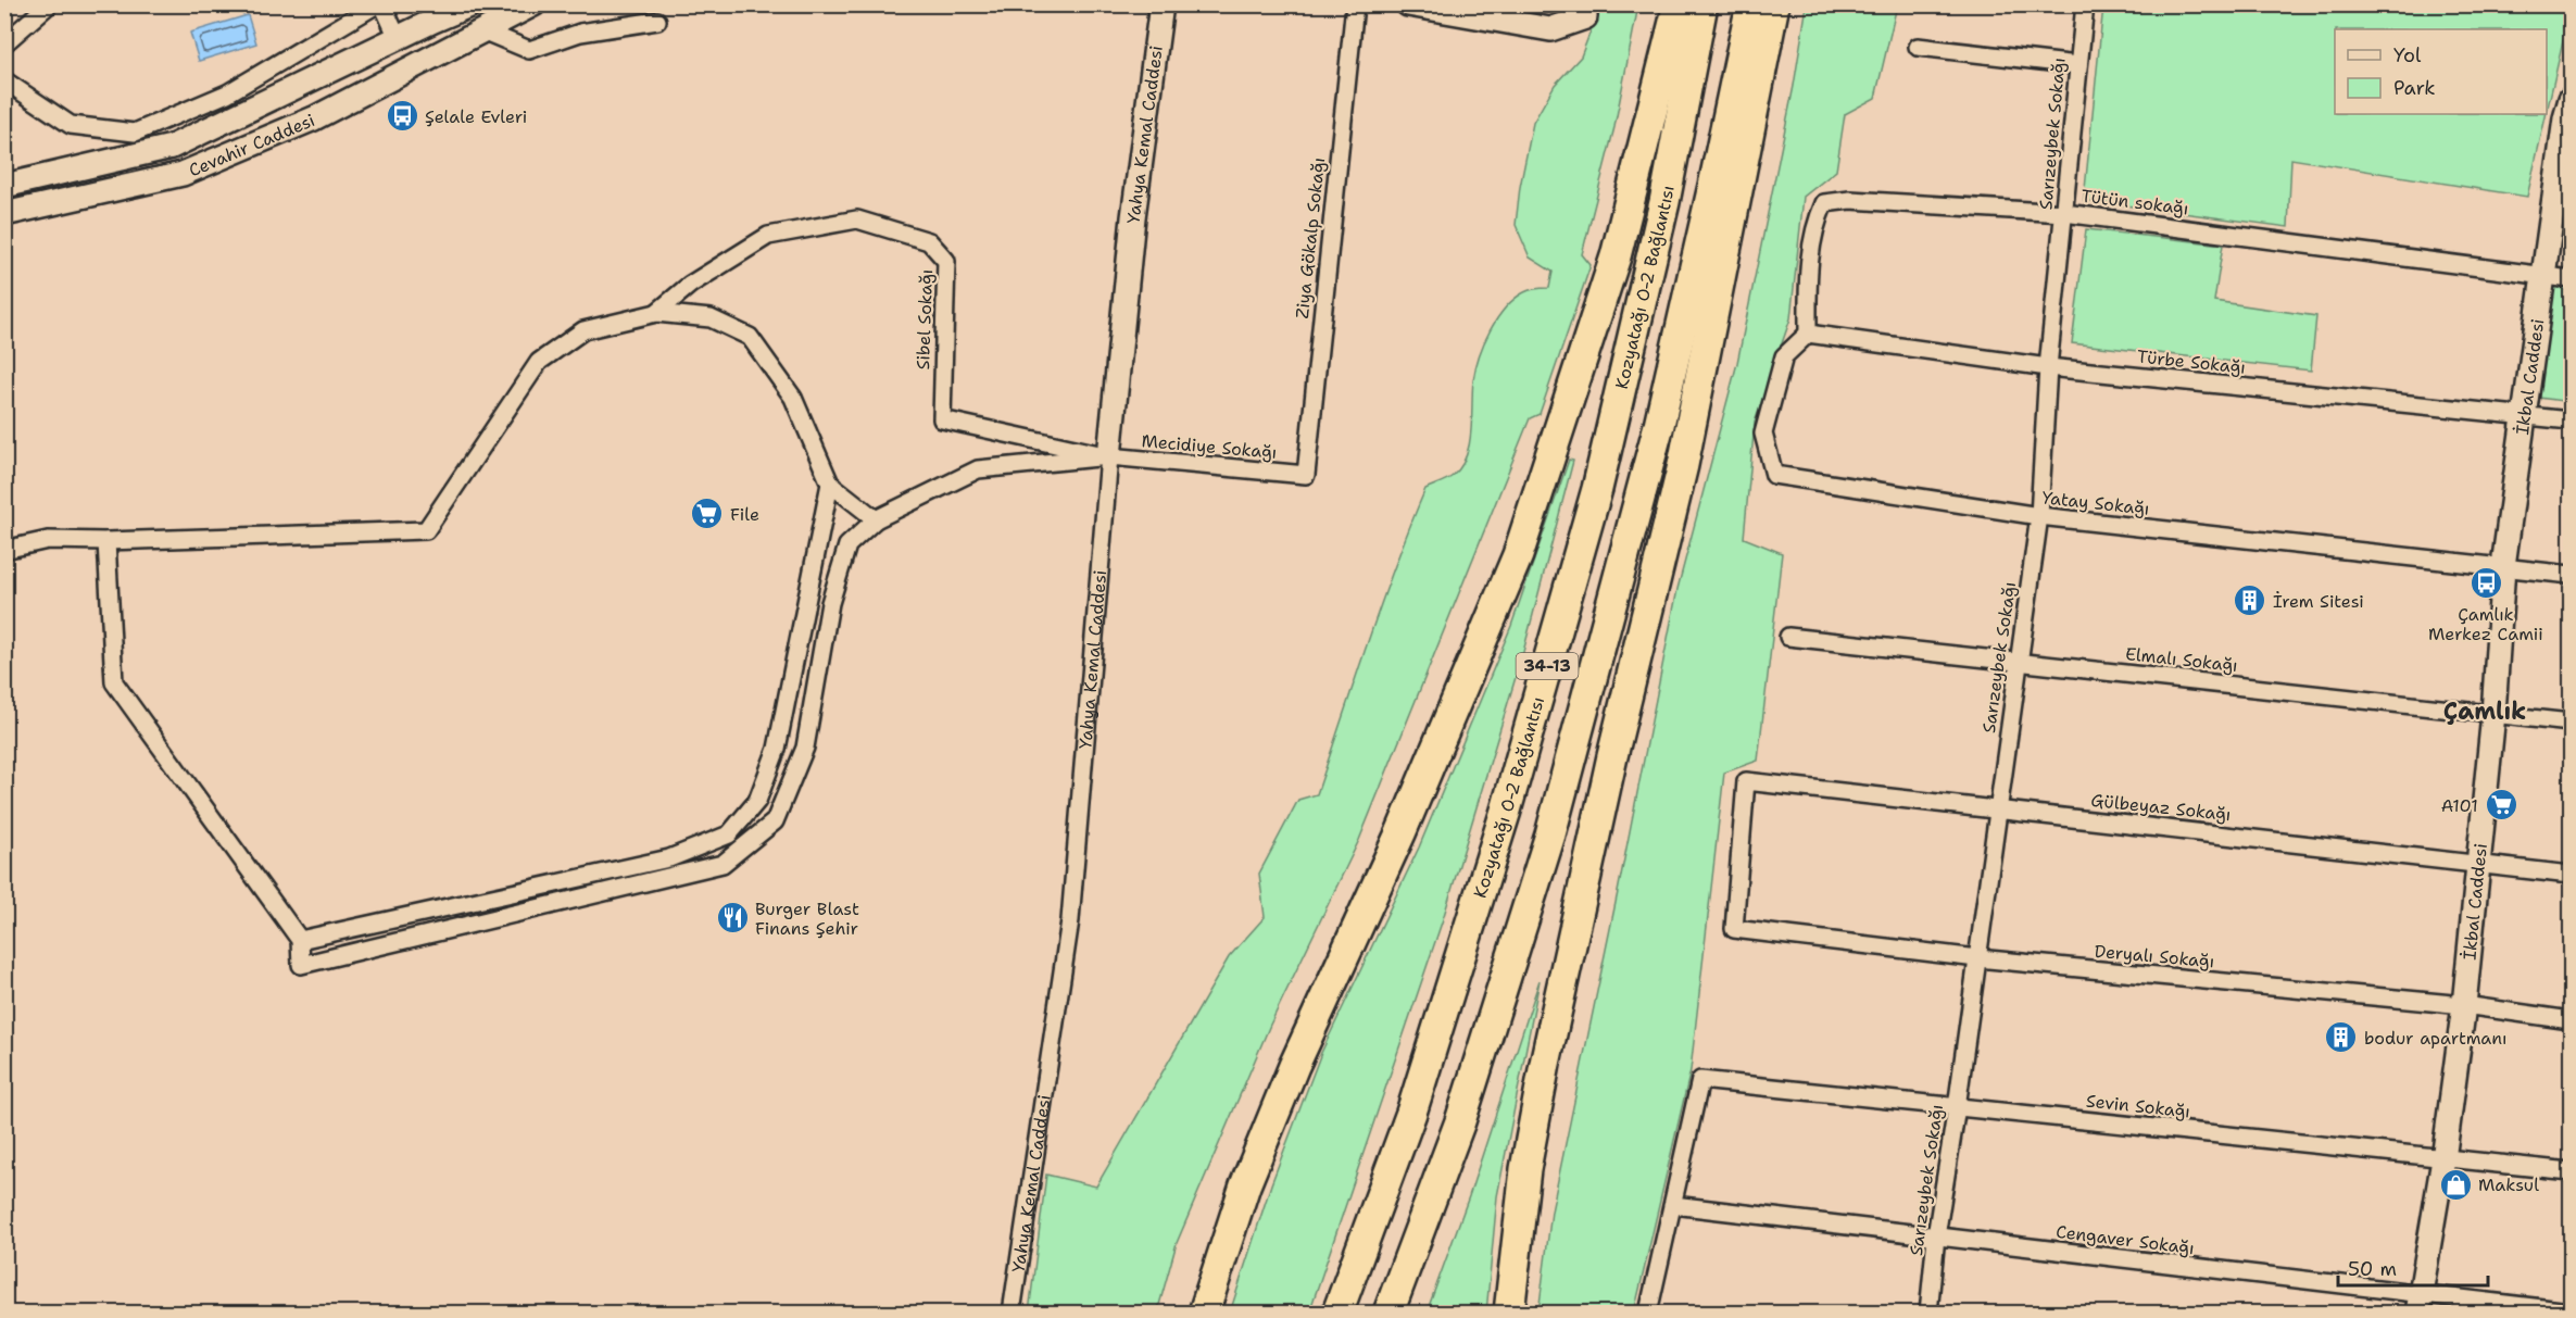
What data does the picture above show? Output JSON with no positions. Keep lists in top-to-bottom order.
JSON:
{
  "streets": {
    "highway": ["Kozyatağı O-2 Bağlantısı", "34-13"],
    "street": [
      "Sarızeybek Sokağı",
      "Yahya Kemal Caddesi",
      "Cevahir Caddesi",
      "Tütün sokağı",
      "Ziya Gökalp Sokağı",
      "Sibel Sokağı",
      "Türbe Sokağı",
      "İkbal Caddesi",
      "Mecidiye Sokağı",
      "Yatay Sokağı",
      "Elmalı Sokağı",
      "Gülbeyaz Sokağı",
      "Deryalı Sokağı",
      "Sevin Sokağı",
      "Cengaver Sokağı"
    ]
  },
  "crossings": [
    ["Sarızeybek Sokağı", "Tütün sokağı"],
    ["Sarızeybek Sokağı", "Türbe Sokağı"],
    ["Sarızeybek Sokağı", "Yatay Sokağı"],
    ["Sarızeybek Sokağı", "Elmalı Sokağı"],
    ["Sarızeybek Sokağı", "Gülbeyaz Sokağı"],
    ["Sarızeybek Sokağı", "Deryalı Sokağı"],
    ["Sarızeybek Sokağı", "Sevin Sokağı"],
    ["Sarızeybek Sokağı", "Cengaver Sokağı"],
    ["Yahya Kemal Caddesi", "Sibel Sokağı"],
    ["Yahya Kemal Caddesi", "Mecidiye Sokağı"],
    ["Tütün sokağı", "Türbe Sokağı"],
    ["Tütün sokağı", "İkbal Caddesi"],
    ["Tütün sokağı", "Yatay Sokağı"],
    ["Ziya Gökalp Sokağı", "Mecidiye Sokağı"],
    ["Sibel Sokağı", "Mecidiye Sokağı"],
    ["Türbe Sokağı", "İkbal Caddesi"],
    ["Türbe Sokağı", "Yatay Sokağı"],
    ["İkbal Caddesi", "Yatay Sokağı"],
    ["İkbal Caddesi", "Elmalı Sokağı"],
    ["İkbal Caddesi", "Gülbeyaz Sokağı"],
    ["İkbal Caddesi", "Deryalı Sokağı"],
    ["İkbal Caddesi", "Sevin Sokağı"],
    ["İkbal Caddesi", "Cengaver Sokağı"],
    ["Gülbeyaz Sokağı", "Deryalı Sokağı"],
    ["Sevin Sokağı", "Cengaver Sokağı"]
  ],
  "districts": ["Çamlık"],
  "places": {
    "bus stop": ["Şelale Evleri", "Çamlık Merkez Camii"],
    "supermarket": ["File", "A101"],
    "building": ["İrem Sitesi", "bodur apartmanı"],
    "restaurant": ["Burger Blast Finans Şehir"],
    "shop": ["Maksul"]
  },
  "legend": ["Yol", "Park"],
  "scale_bar": "50 m"
}
